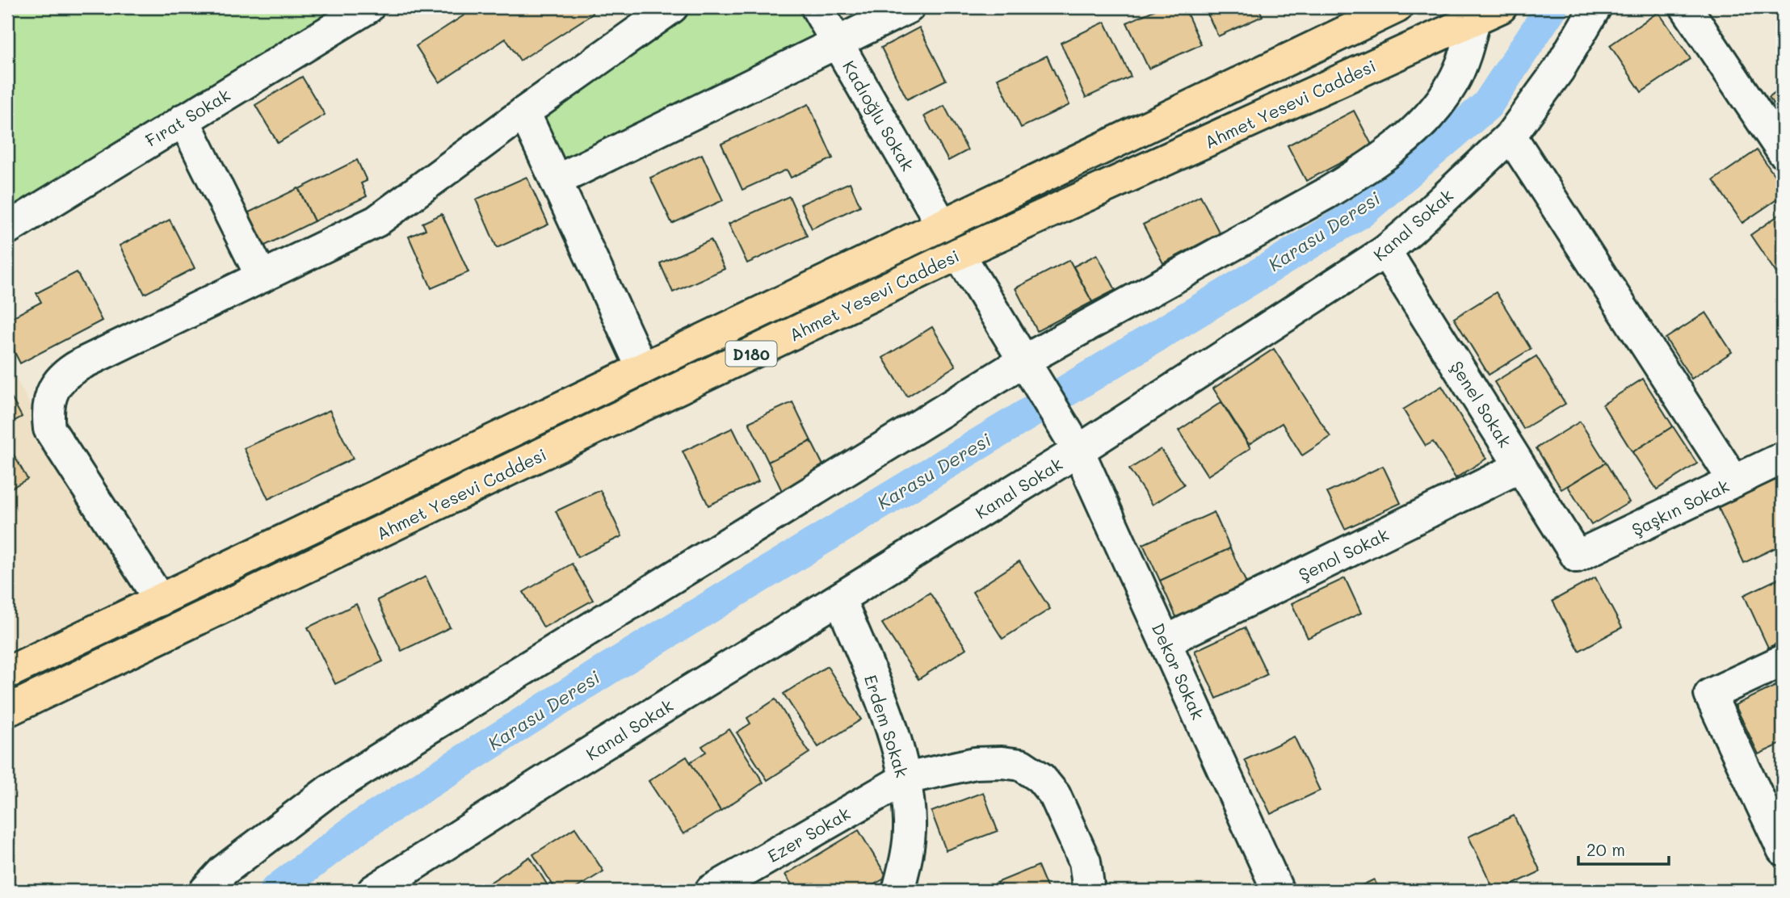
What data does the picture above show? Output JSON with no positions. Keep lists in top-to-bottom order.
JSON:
{
  "streets": {
    "highway": ["Ahmet Yesevi Caddesi", "D180"],
    "street": [
      "Kadıoğlu Sokak",
      "Fırat Sokak",
      "Kanal Sokak",
      "Şenel Sokak",
      "Şaşkın Sokak",
      "Şenol Sokak",
      "Dekor Sokak",
      "Erdem Sokak",
      "Ezer Sokak"
    ]
  },
  "crossings": [
    ["Ahmet Yesevi Caddesi", "Kadıoğlu Sokak"],
    ["Ahmet Yesevi Caddesi", "Dekor Sokak"],
    ["Kanal Sokak", "Şenel Sokak"],
    ["Kanal Sokak", "Dekor Sokak"],
    ["Kanal Sokak", "Erdem Sokak"],
    ["Şenel Sokak", "Şaşkın Sokak"],
    ["Şenel Sokak", "Şenol Sokak"],
    ["Şenol Sokak", "Dekor Sokak"],
    ["Erdem Sokak", "Ezer Sokak"]
  ],
  "water": ["Karasu Deresi"],
  "scale_bar": "20 m"
}
